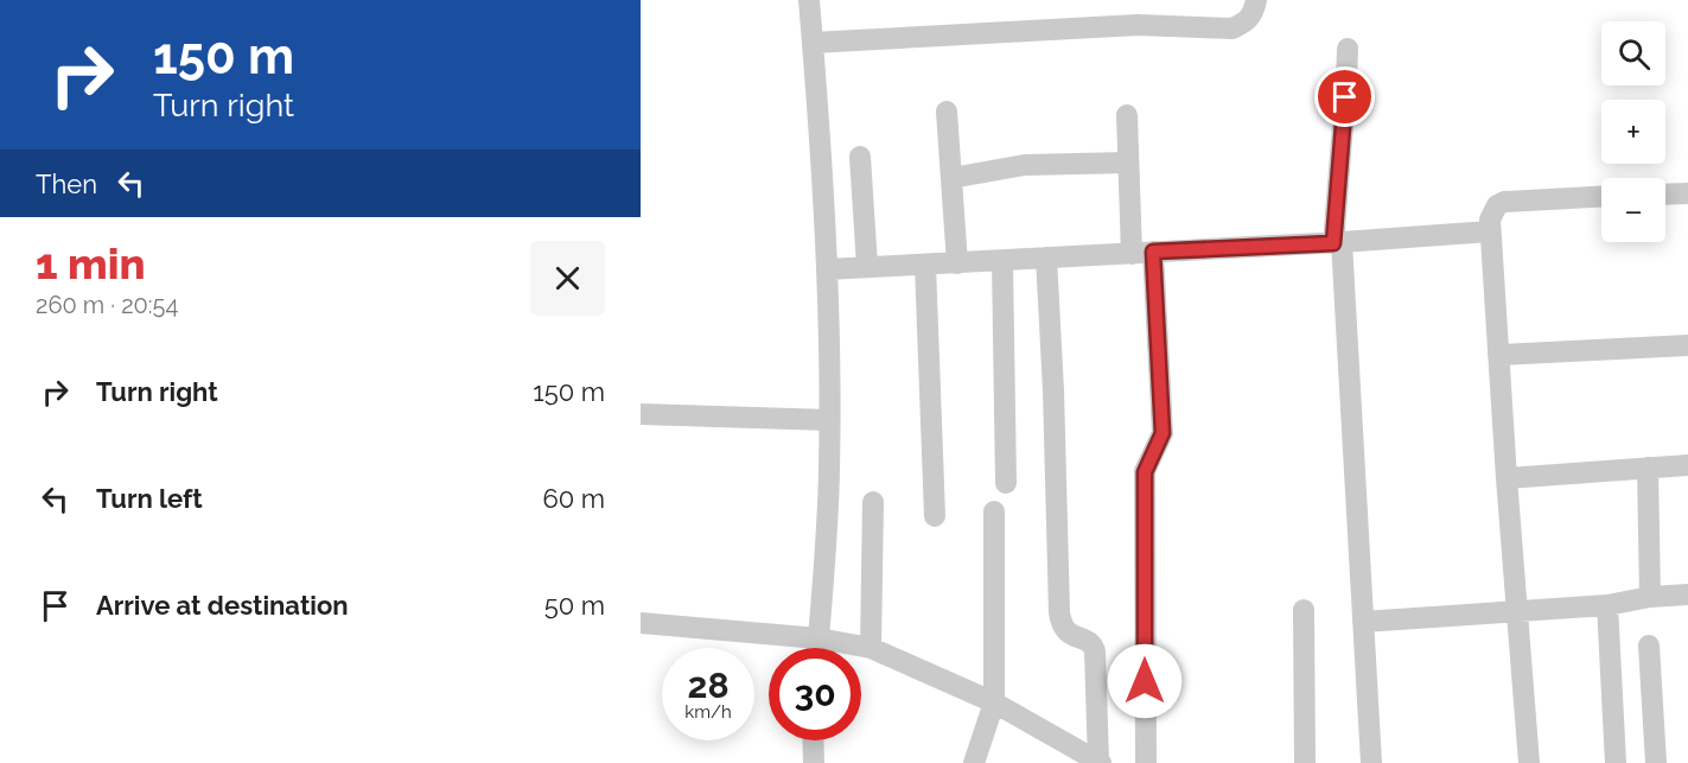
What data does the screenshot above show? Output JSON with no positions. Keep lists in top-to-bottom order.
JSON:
{
  "page": {
    "turn": ["150 m", "Turn right"],
    "map_buttons": ["+", "−"],
    "then": "Then",
    "heading": ["1 min", "260 m · 20:54"],
    "list": [
      {
        "name": "Turn right",
        "value": "150 m"
      },
      {
        "name": "Turn left",
        "value": "60 m"
      },
      {
        "name": "Arrive at destination",
        "value": "50 m"
      }
    ],
    "speed": "28 km/h",
    "limit": "30"
  }
}
